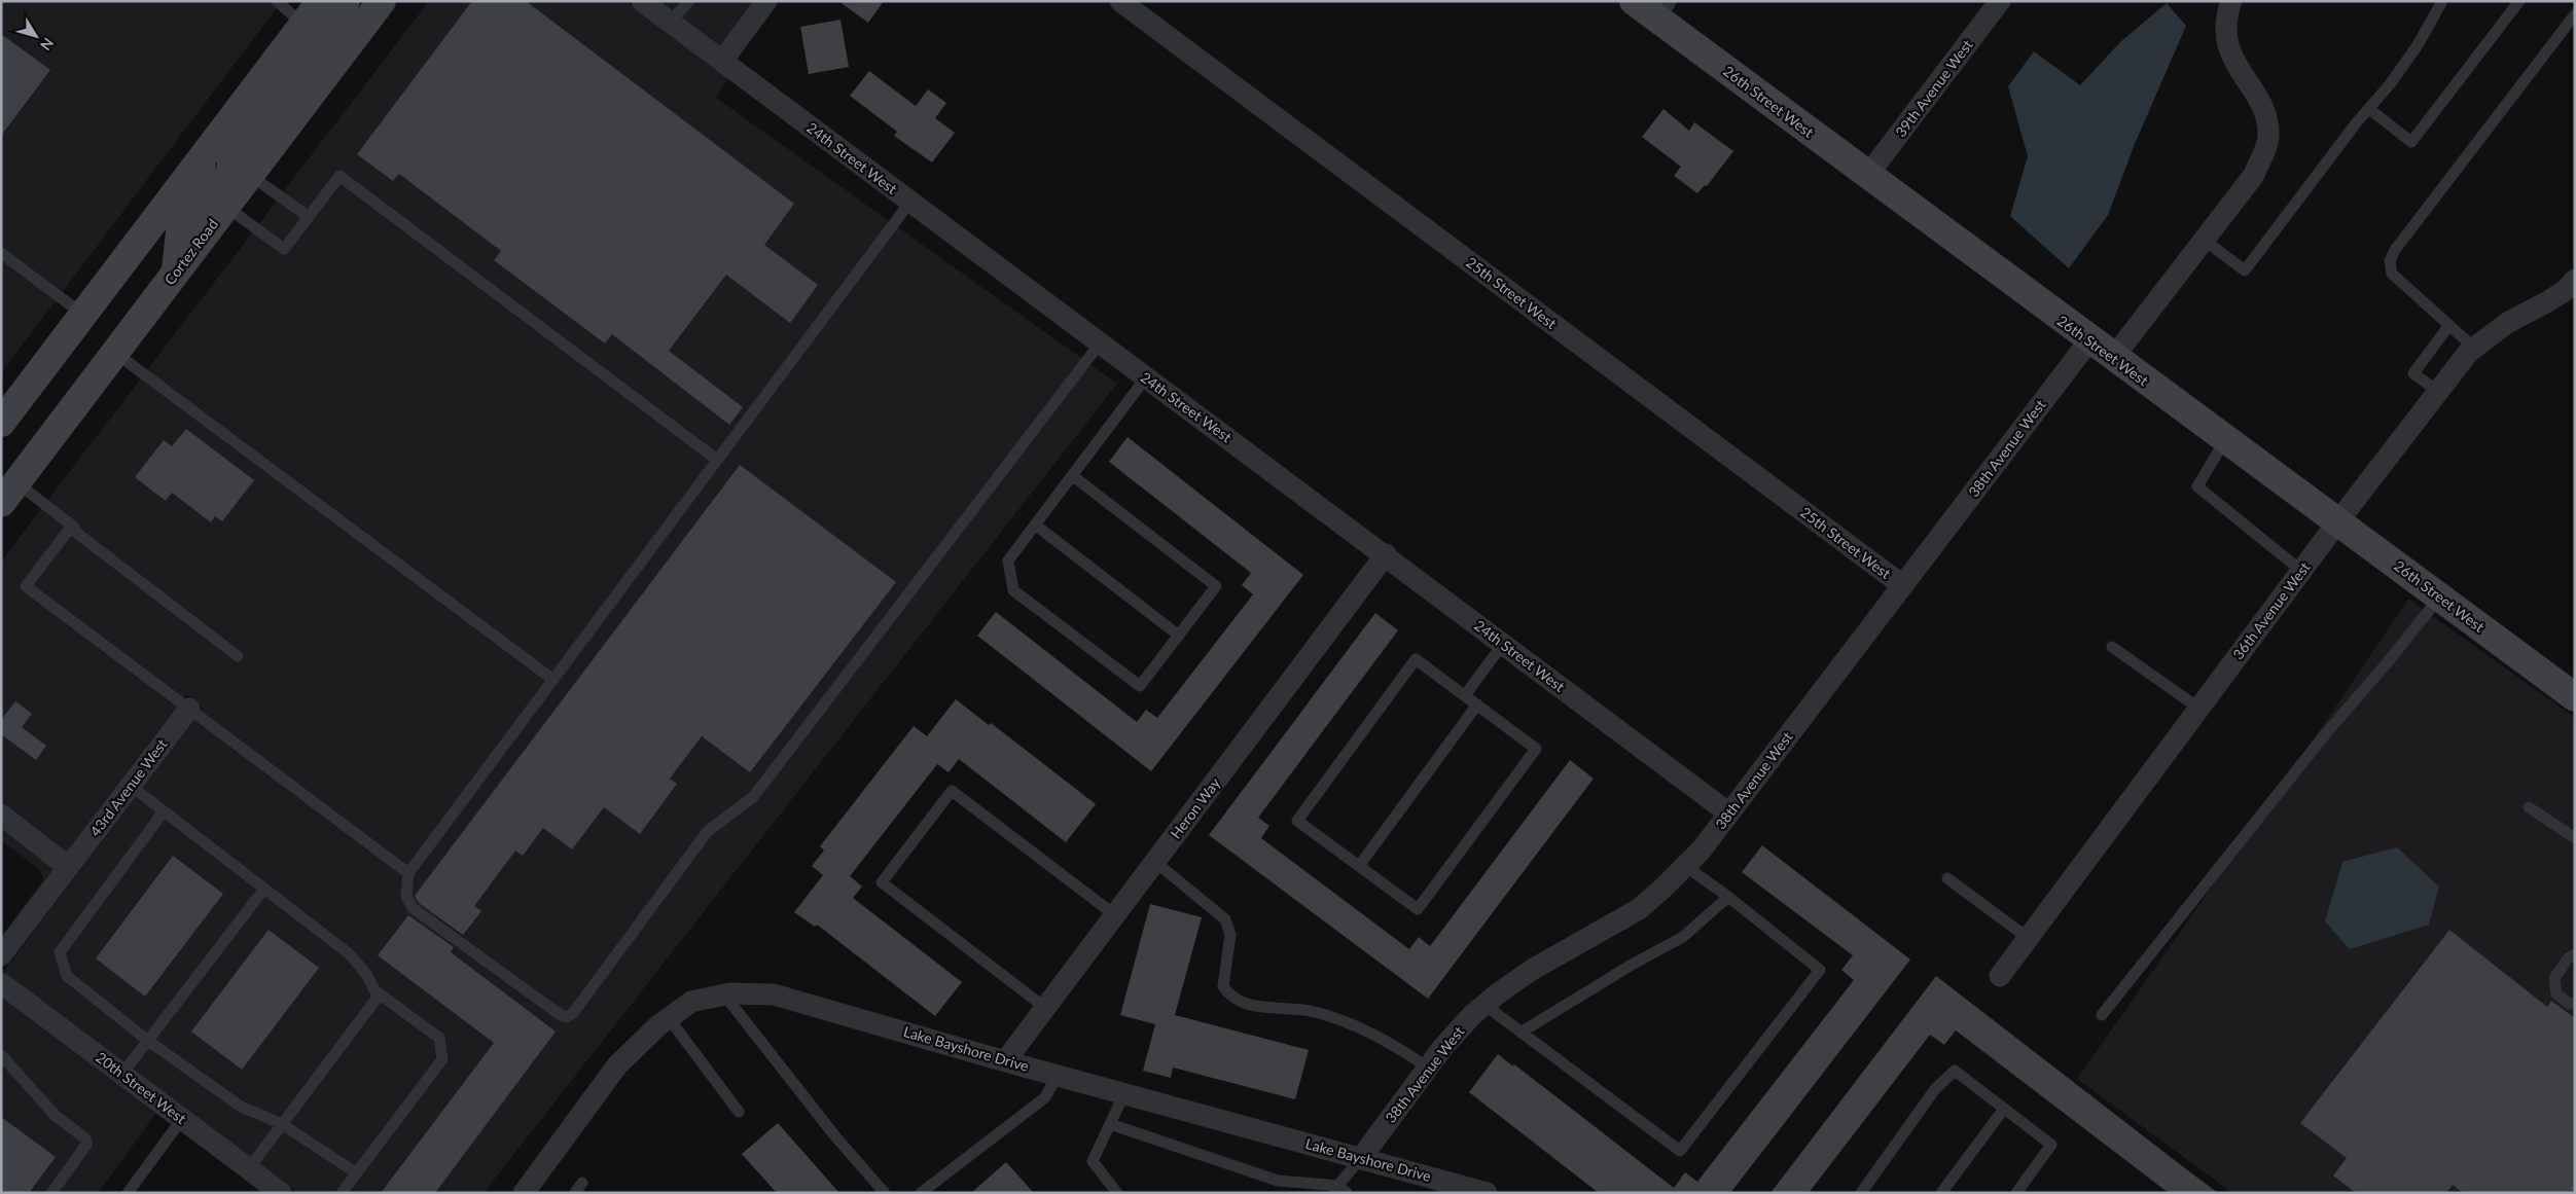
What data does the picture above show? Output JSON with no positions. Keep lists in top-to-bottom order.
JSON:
{
  "streets": {
    "main road": ["26th Street West", "Cortez Road"],
    "street": [
      "39th Avenue West",
      "24th Street West",
      "25th Street West",
      "38th Avenue West",
      "36th Avenue West",
      "43rd Avenue West",
      "Heron Way",
      "Lake Bayshore Drive",
      "20th Street West"
    ]
  },
  "crossings": [
    ["39th Avenue West", "26th Street West"],
    ["26th Street West", "38th Avenue West"],
    ["26th Street West", "36th Avenue West"],
    ["24th Street West", "38th Avenue West"],
    ["24th Street West", "Heron Way"],
    ["25th Street West", "38th Avenue West"],
    ["38th Avenue West", "Lake Bayshore Drive"],
    ["Heron Way", "Lake Bayshore Drive"]
  ],
  "north": "bottom right"
}
